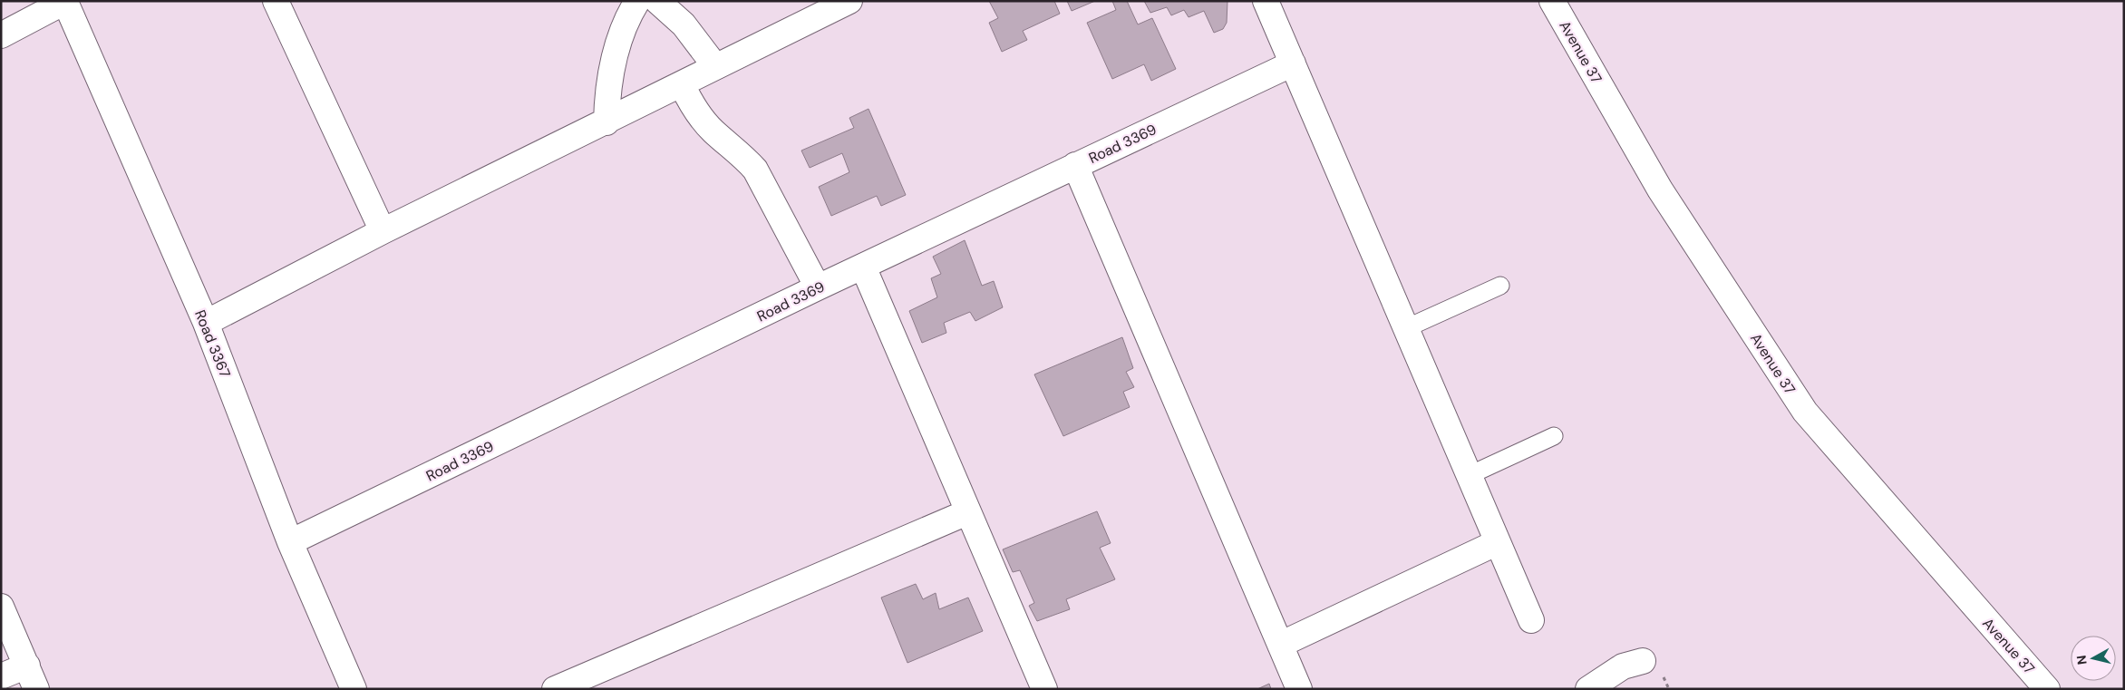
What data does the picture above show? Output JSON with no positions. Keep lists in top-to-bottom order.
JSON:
{
  "streets": {
    "street": ["Avenue 37", "Road 3369", "Road 3367"]
  },
  "crossings": [
    ["Road 3369", "Road 3367"]
  ],
  "north": "left"
}
